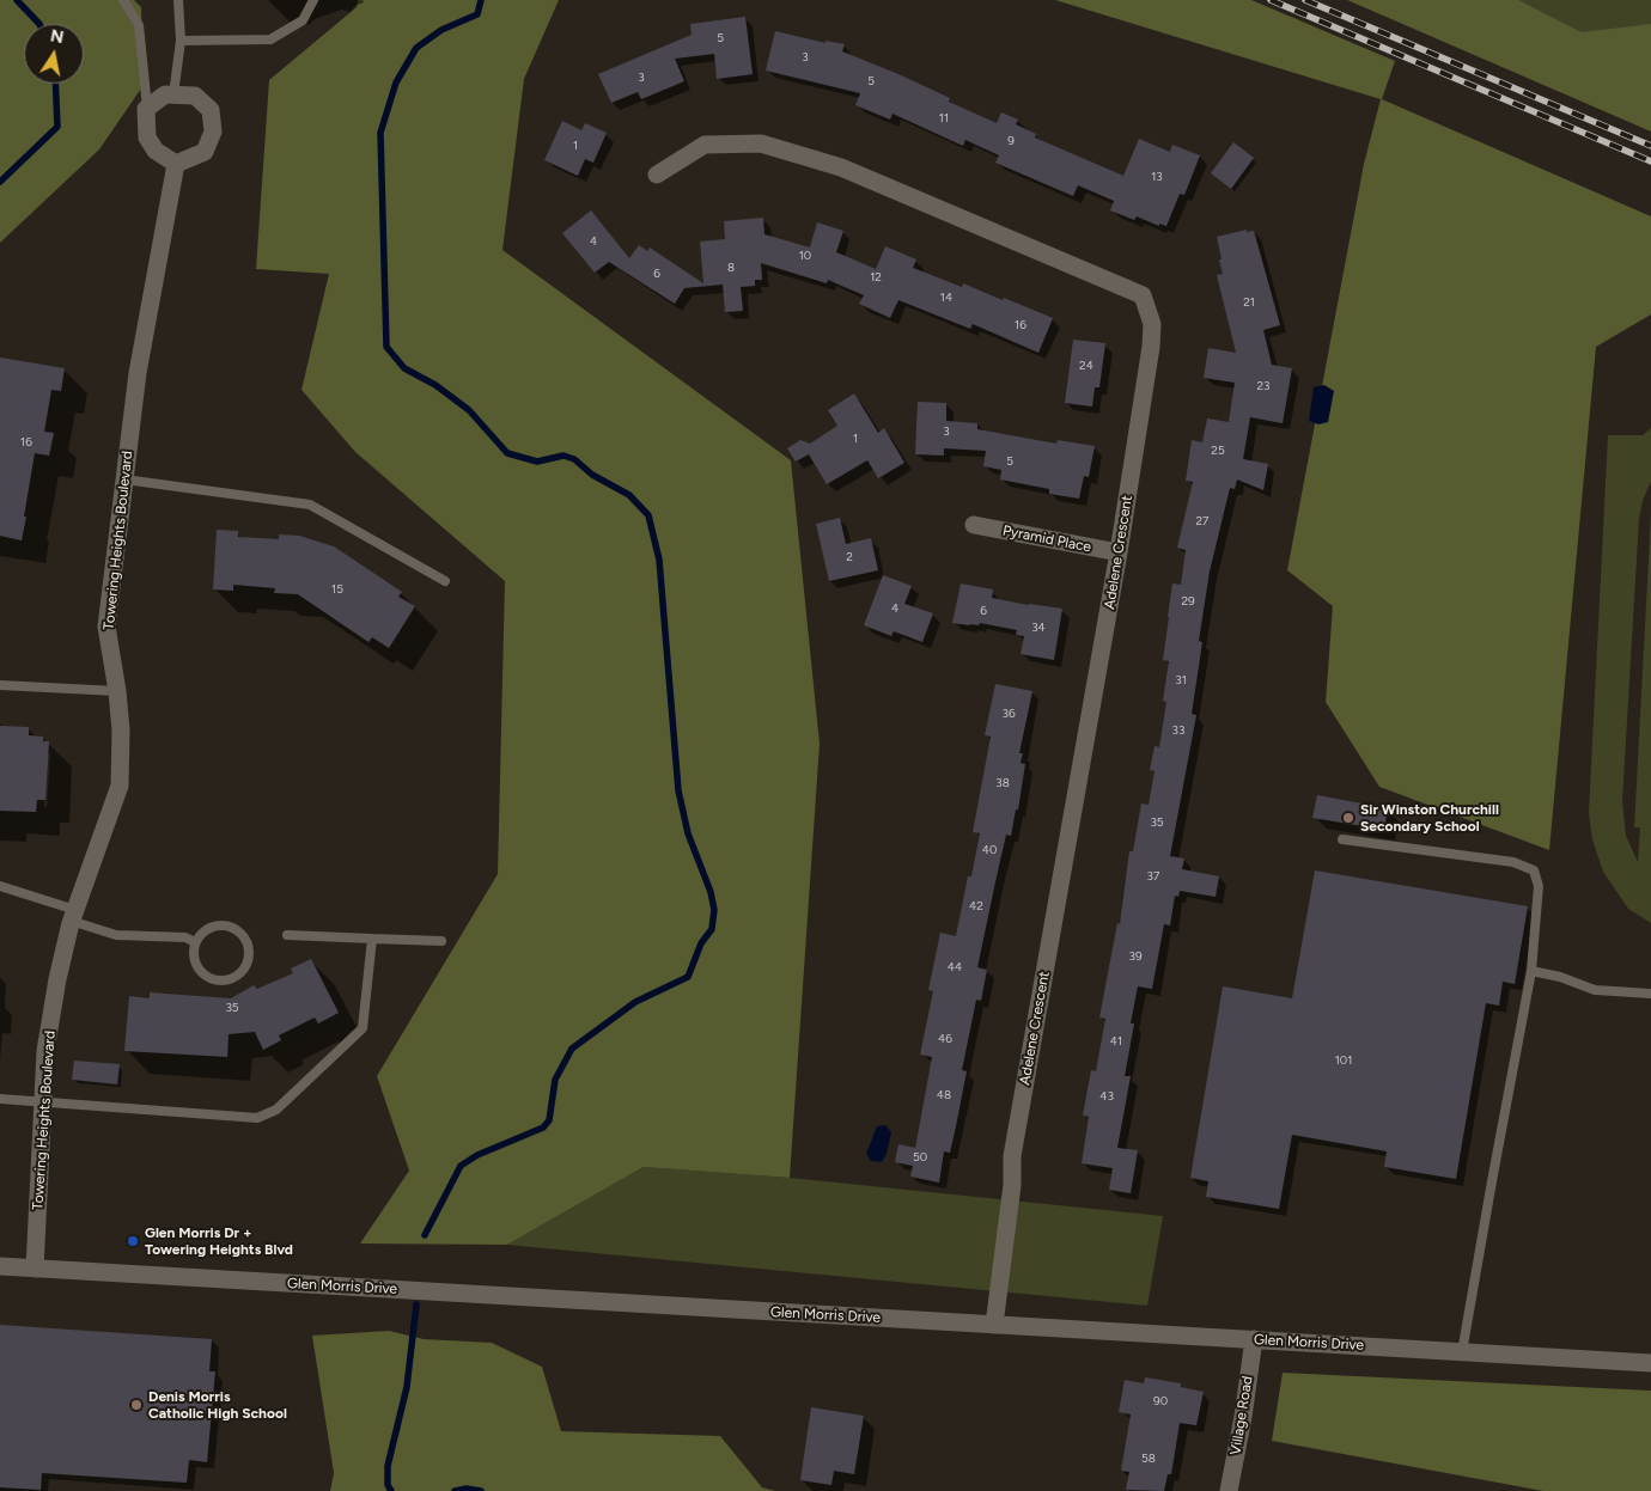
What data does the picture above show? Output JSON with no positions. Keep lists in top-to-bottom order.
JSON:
{
  "streets": {
    "street": [
      "Pyramid Place",
      "Towering Heights Boulevard",
      "Adelene Crescent",
      "Glen Morris Drive",
      "Village Road"
    ]
  },
  "crossings": [
    ["Pyramid Place", "Adelene Crescent"],
    ["Towering Heights Boulevard", "Glen Morris Drive"],
    ["Adelene Crescent", "Glen Morris Drive"],
    ["Glen Morris Drive", "Village Road"]
  ],
  "places": ["Sir Winston Churchill Secondary School", "Glen Morris Dr + Towering Heights Blvd", "Denis Morris Catholic High School"],
  "house_numbers": [
    "5",
    "3",
    "3",
    "5",
    "11",
    "9",
    "1",
    "13",
    "4",
    "10",
    "8",
    "6",
    "12",
    "14",
    "21",
    "16",
    "24",
    "23",
    "3",
    "1",
    "16",
    "25",
    "5",
    "27",
    "2",
    "15",
    "29",
    "4",
    "6",
    "34",
    "31",
    "36",
    "33",
    "38",
    "35",
    "40",
    "37",
    "42",
    "39",
    "44",
    "35",
    "46",
    "41",
    "101",
    "48",
    "43",
    "50",
    "90",
    "58"
  ],
  "north": "top"
}
